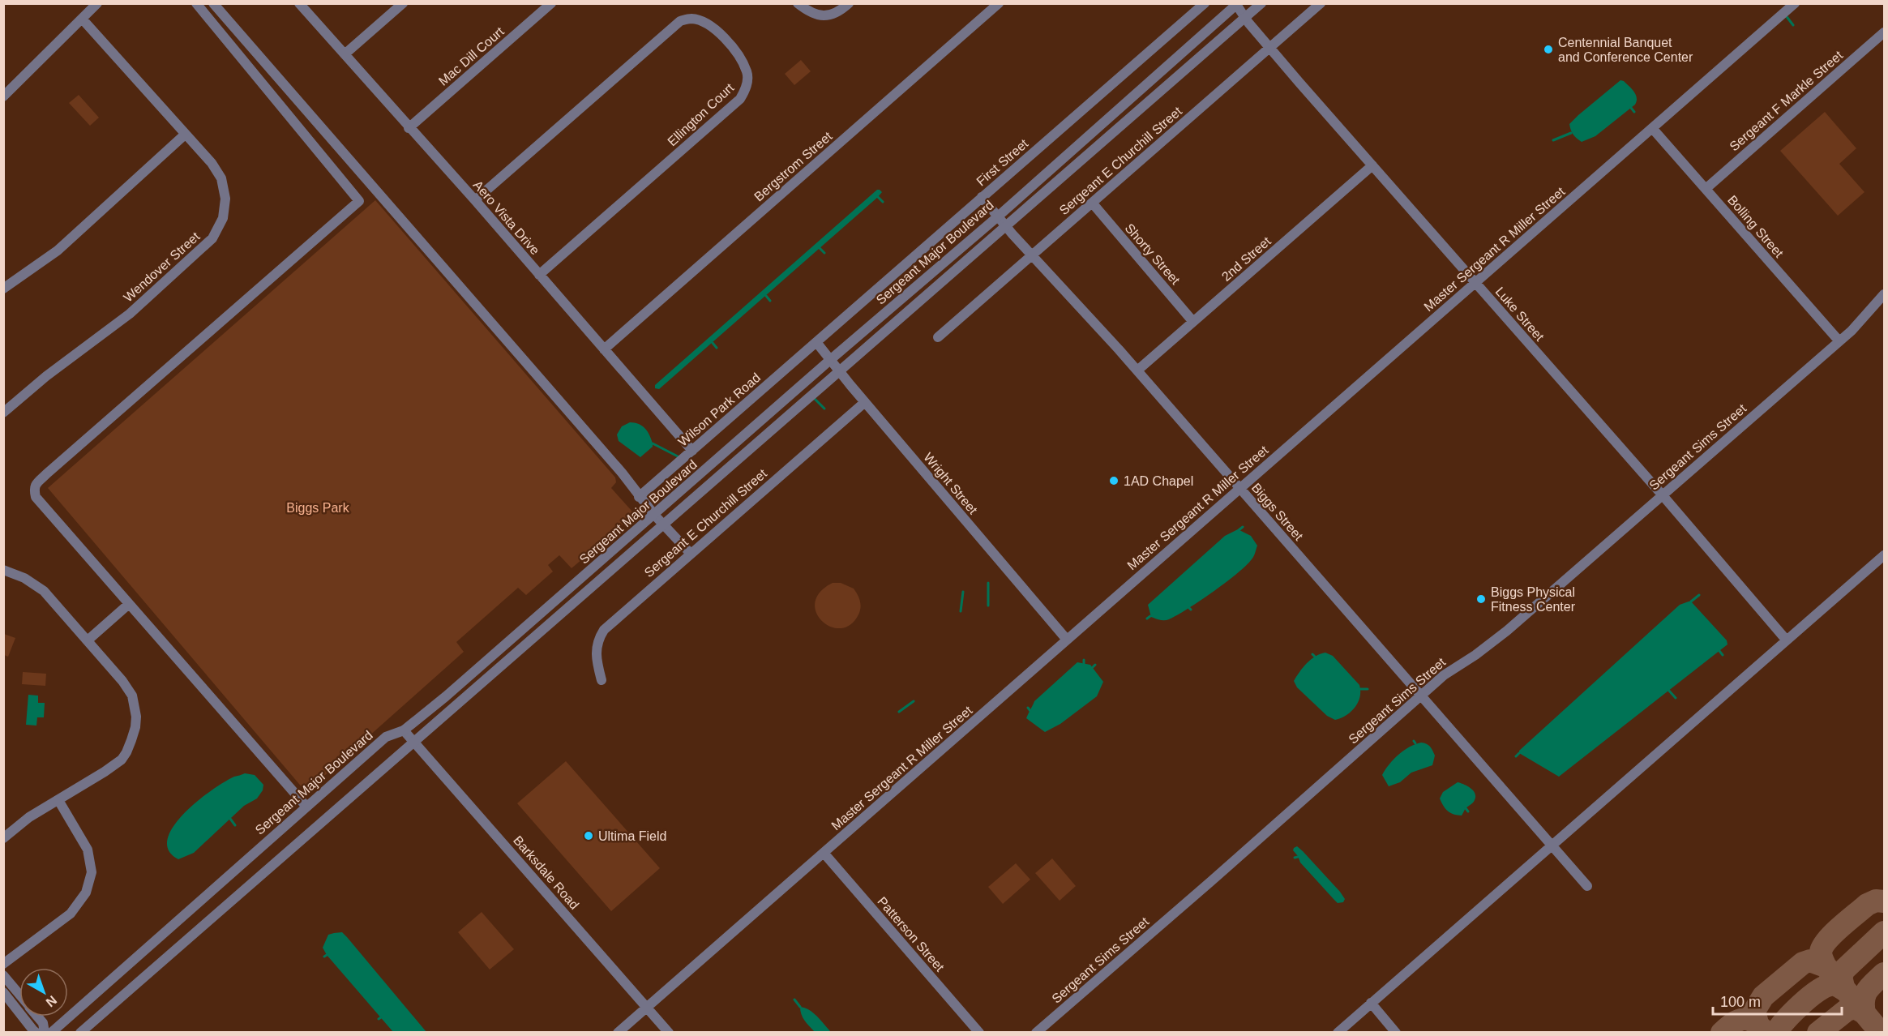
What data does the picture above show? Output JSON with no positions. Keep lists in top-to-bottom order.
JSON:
{
  "streets": {
    "street": [
      "Mac Dill Court",
      "Sergeant F Markle Street",
      "Ellington Court",
      "Sergeant E Churchill Street",
      "First Street",
      "Bergstrom Street",
      "Aero Vista Drive",
      "Bolling Street",
      "Master Sergeant R Miller Street",
      "Sergeant Major Boulevard",
      "Shorty Street",
      "2nd Street",
      "Wendover Street",
      "Luke Street",
      "Wilson Park Road",
      "Sergeant Sims Street",
      "Wright Street",
      "Biggs Street",
      "Barksdale Road",
      "Patterson Street"
    ]
  },
  "crossings": [
    ["Mac Dill Court", "Aero Vista Drive"],
    ["Sergeant F Markle Street", "Bolling Street"],
    ["Ellington Court", "Aero Vista Drive"],
    ["Sergeant E Churchill Street", "Shorty Street"],
    ["Sergeant E Churchill Street", "Luke Street"],
    ["Sergeant E Churchill Street", "Wright Street"],
    ["Sergeant E Churchill Street", "Biggs Street"],
    ["First Street", "Wilson Park Road"],
    ["First Street", "Wright Street"],
    ["First Street", "Biggs Street"],
    ["Bergstrom Street", "Aero Vista Drive"],
    ["Aero Vista Drive", "Wilson Park Road"],
    ["Bolling Street", "Master Sergeant R Miller Street"],
    ["Bolling Street", "Sergeant Sims Street"],
    ["Master Sergeant R Miller Street", "Luke Street"],
    ["Master Sergeant R Miller Street", "Wright Street"],
    ["Master Sergeant R Miller Street", "Biggs Street"],
    ["Master Sergeant R Miller Street", "Barksdale Road"],
    ["Master Sergeant R Miller Street", "Patterson Street"],
    ["Sergeant Major Boulevard", "Luke Street"],
    ["Sergeant Major Boulevard", "Wright Street"],
    ["Sergeant Major Boulevard", "Biggs Street"],
    ["Sergeant Major Boulevard", "Barksdale Road"],
    ["Shorty Street", "2nd Street"],
    ["2nd Street", "Luke Street"],
    ["2nd Street", "Biggs Street"],
    ["Luke Street", "Sergeant Sims Street"],
    ["Wilson Park Road", "Wright Street"],
    ["Sergeant Sims Street", "Biggs Street"]
  ],
  "parks": ["Biggs Park"],
  "places": [
    "Centennial Banquet and Conference Center",
    "1AD Chapel",
    "Biggs Physical Fitness Center",
    "Ultima Field"
  ],
  "scale_bar": "100 m",
  "north": "bottom right"
}
